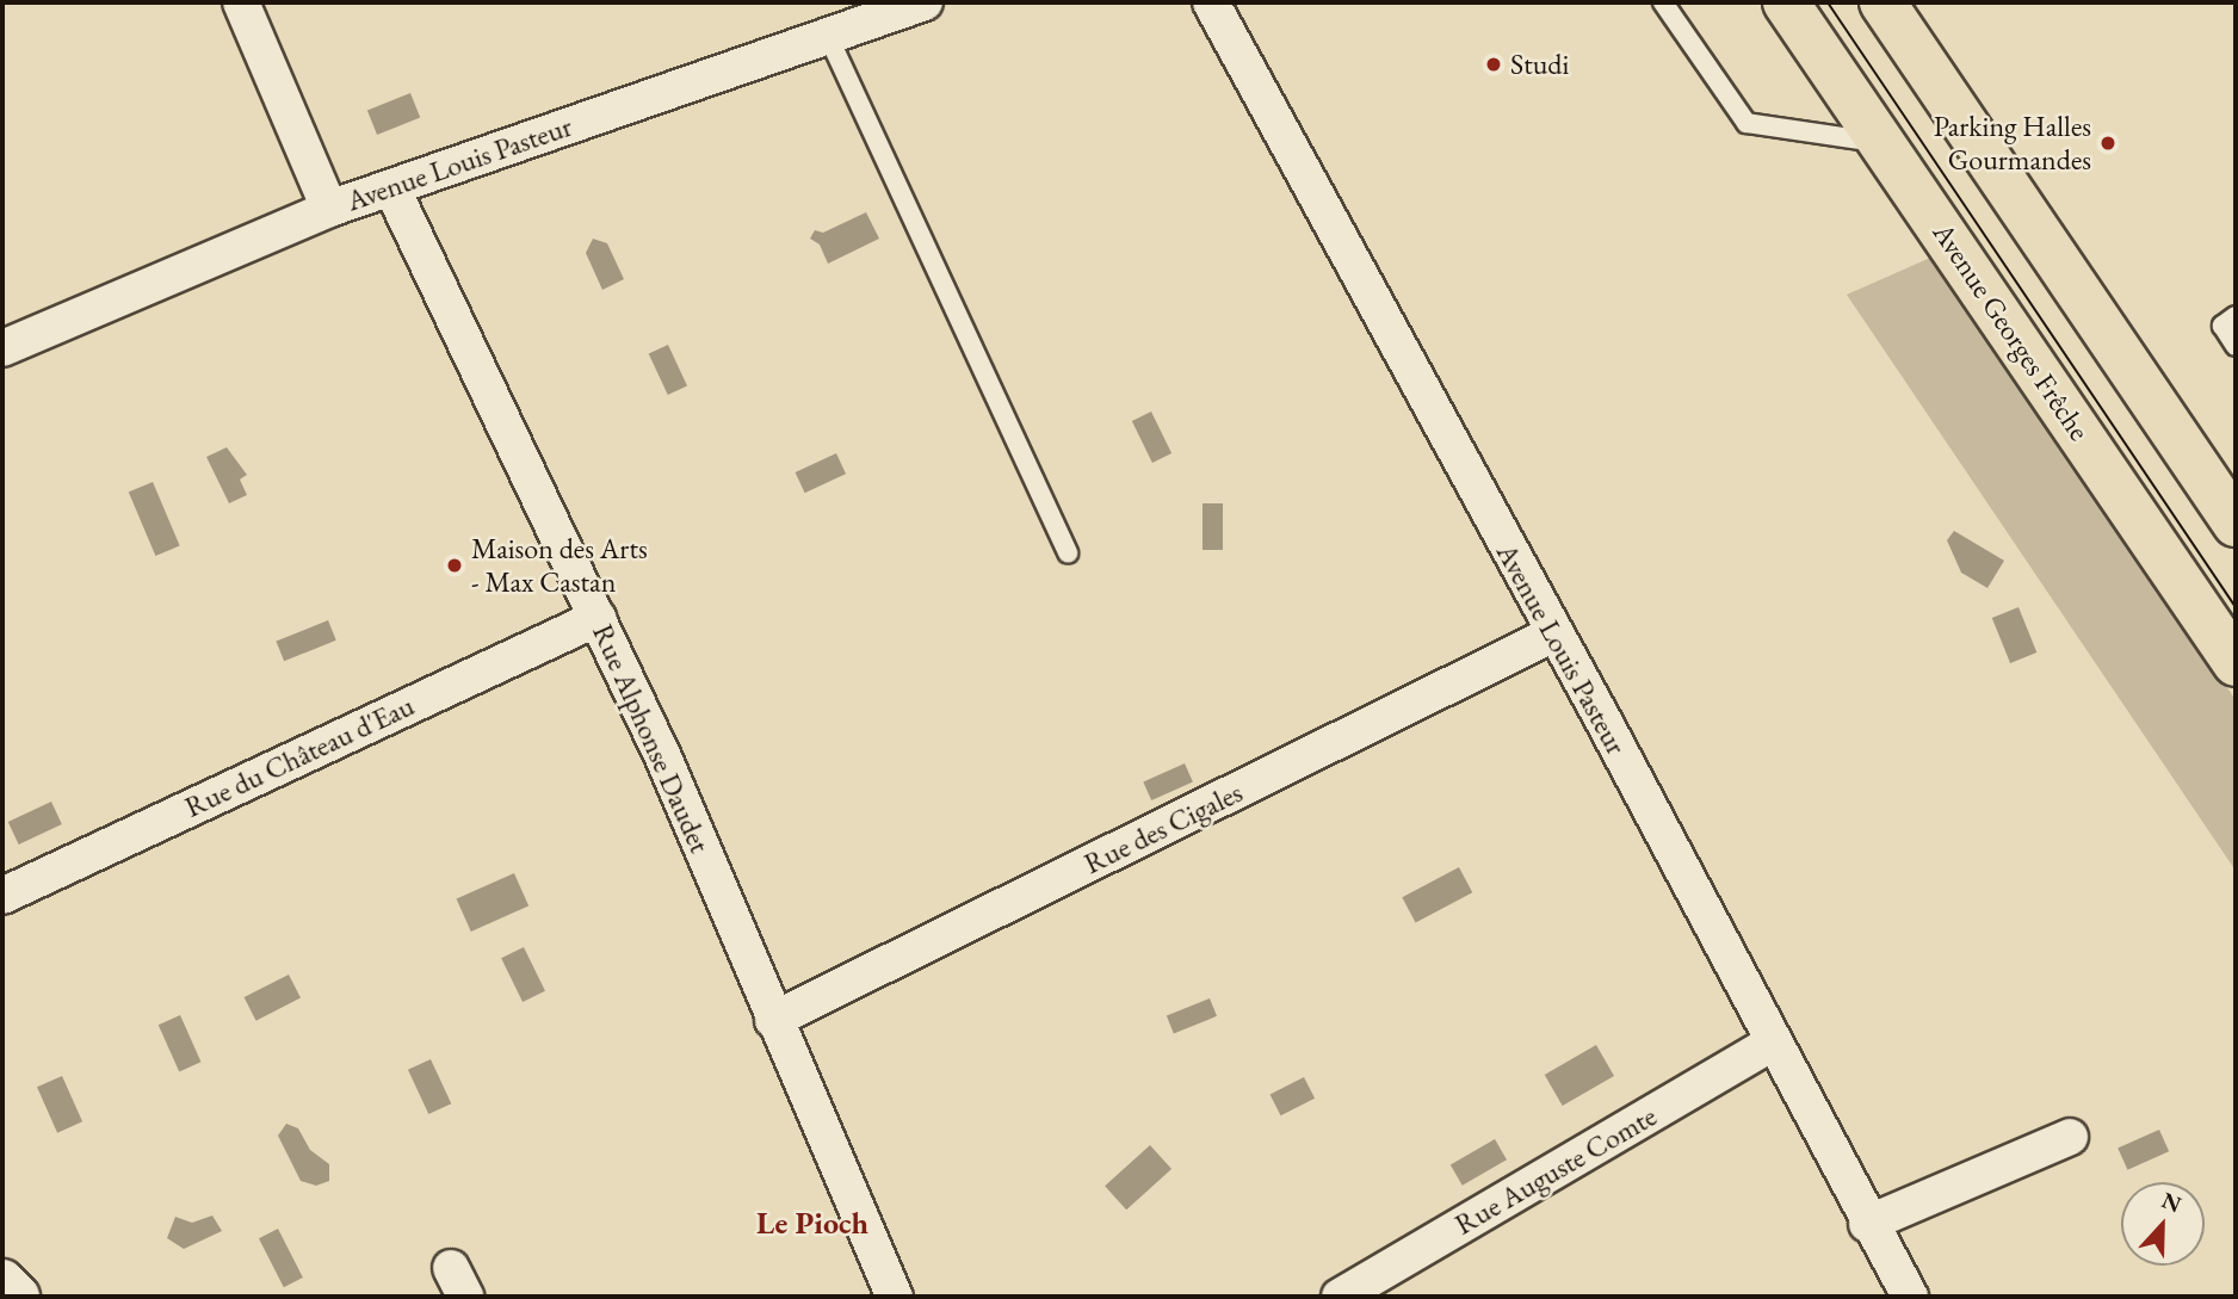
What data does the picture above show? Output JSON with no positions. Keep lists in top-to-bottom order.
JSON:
{
  "streets": {
    "main road": ["Avenue Georges Frêche"],
    "street": [
      "Avenue Louis Pasteur",
      "Rue Alphonse Daudet",
      "Rue du Château d'Eau",
      "Rue des Cigales",
      "Rue Auguste Comte"
    ]
  },
  "crossings": [
    ["Avenue Louis Pasteur", "Rue Alphonse Daudet"],
    ["Avenue Louis Pasteur", "Rue des Cigales"],
    ["Avenue Louis Pasteur", "Rue Auguste Comte"],
    ["Rue Alphonse Daudet", "Rue du Château d'Eau"],
    ["Rue Alphonse Daudet", "Rue des Cigales"]
  ],
  "districts": ["Le Pioch"],
  "places": ["Studi", "Parking Halles Gourmandes", "Maison des Arts - Max Castan"],
  "north": "top"
}
